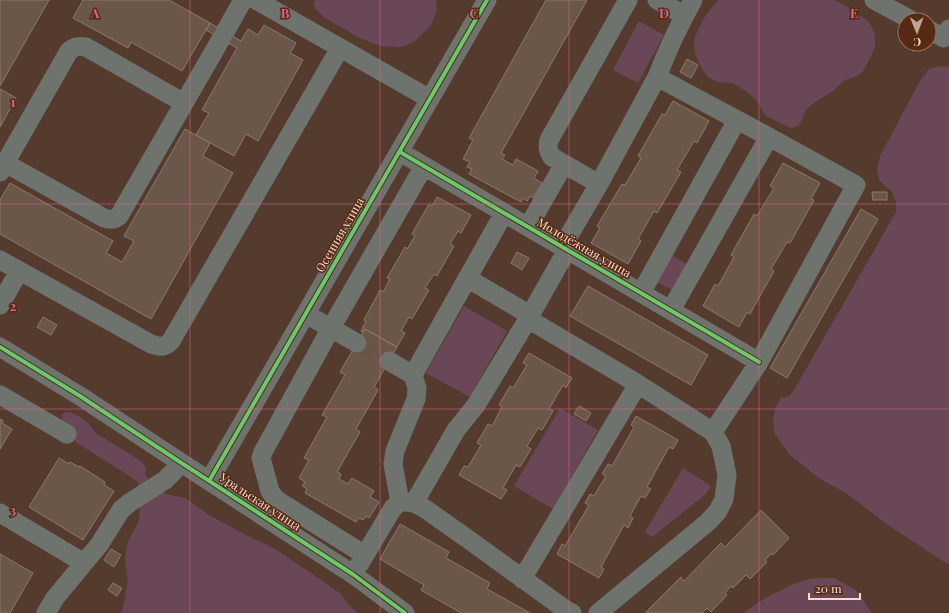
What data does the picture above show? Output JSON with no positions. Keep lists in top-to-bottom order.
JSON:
{
  "streets": {
    "street": ["Осенняя улица", "Молодёжная улица", "Уральская улица"]
  },
  "crossings": [
    ["Осенняя улица", "Молодёжная улица"],
    ["Осенняя улица", "Уральская улица"]
  ],
  "scale_bar": "20 m",
  "north": "bottom",
  "grid": {
    "columns": [
      "A",
      "B",
      "C",
      "D",
      "E"
    ],
    "rows": ["1", "2", "3"]
  }
}
